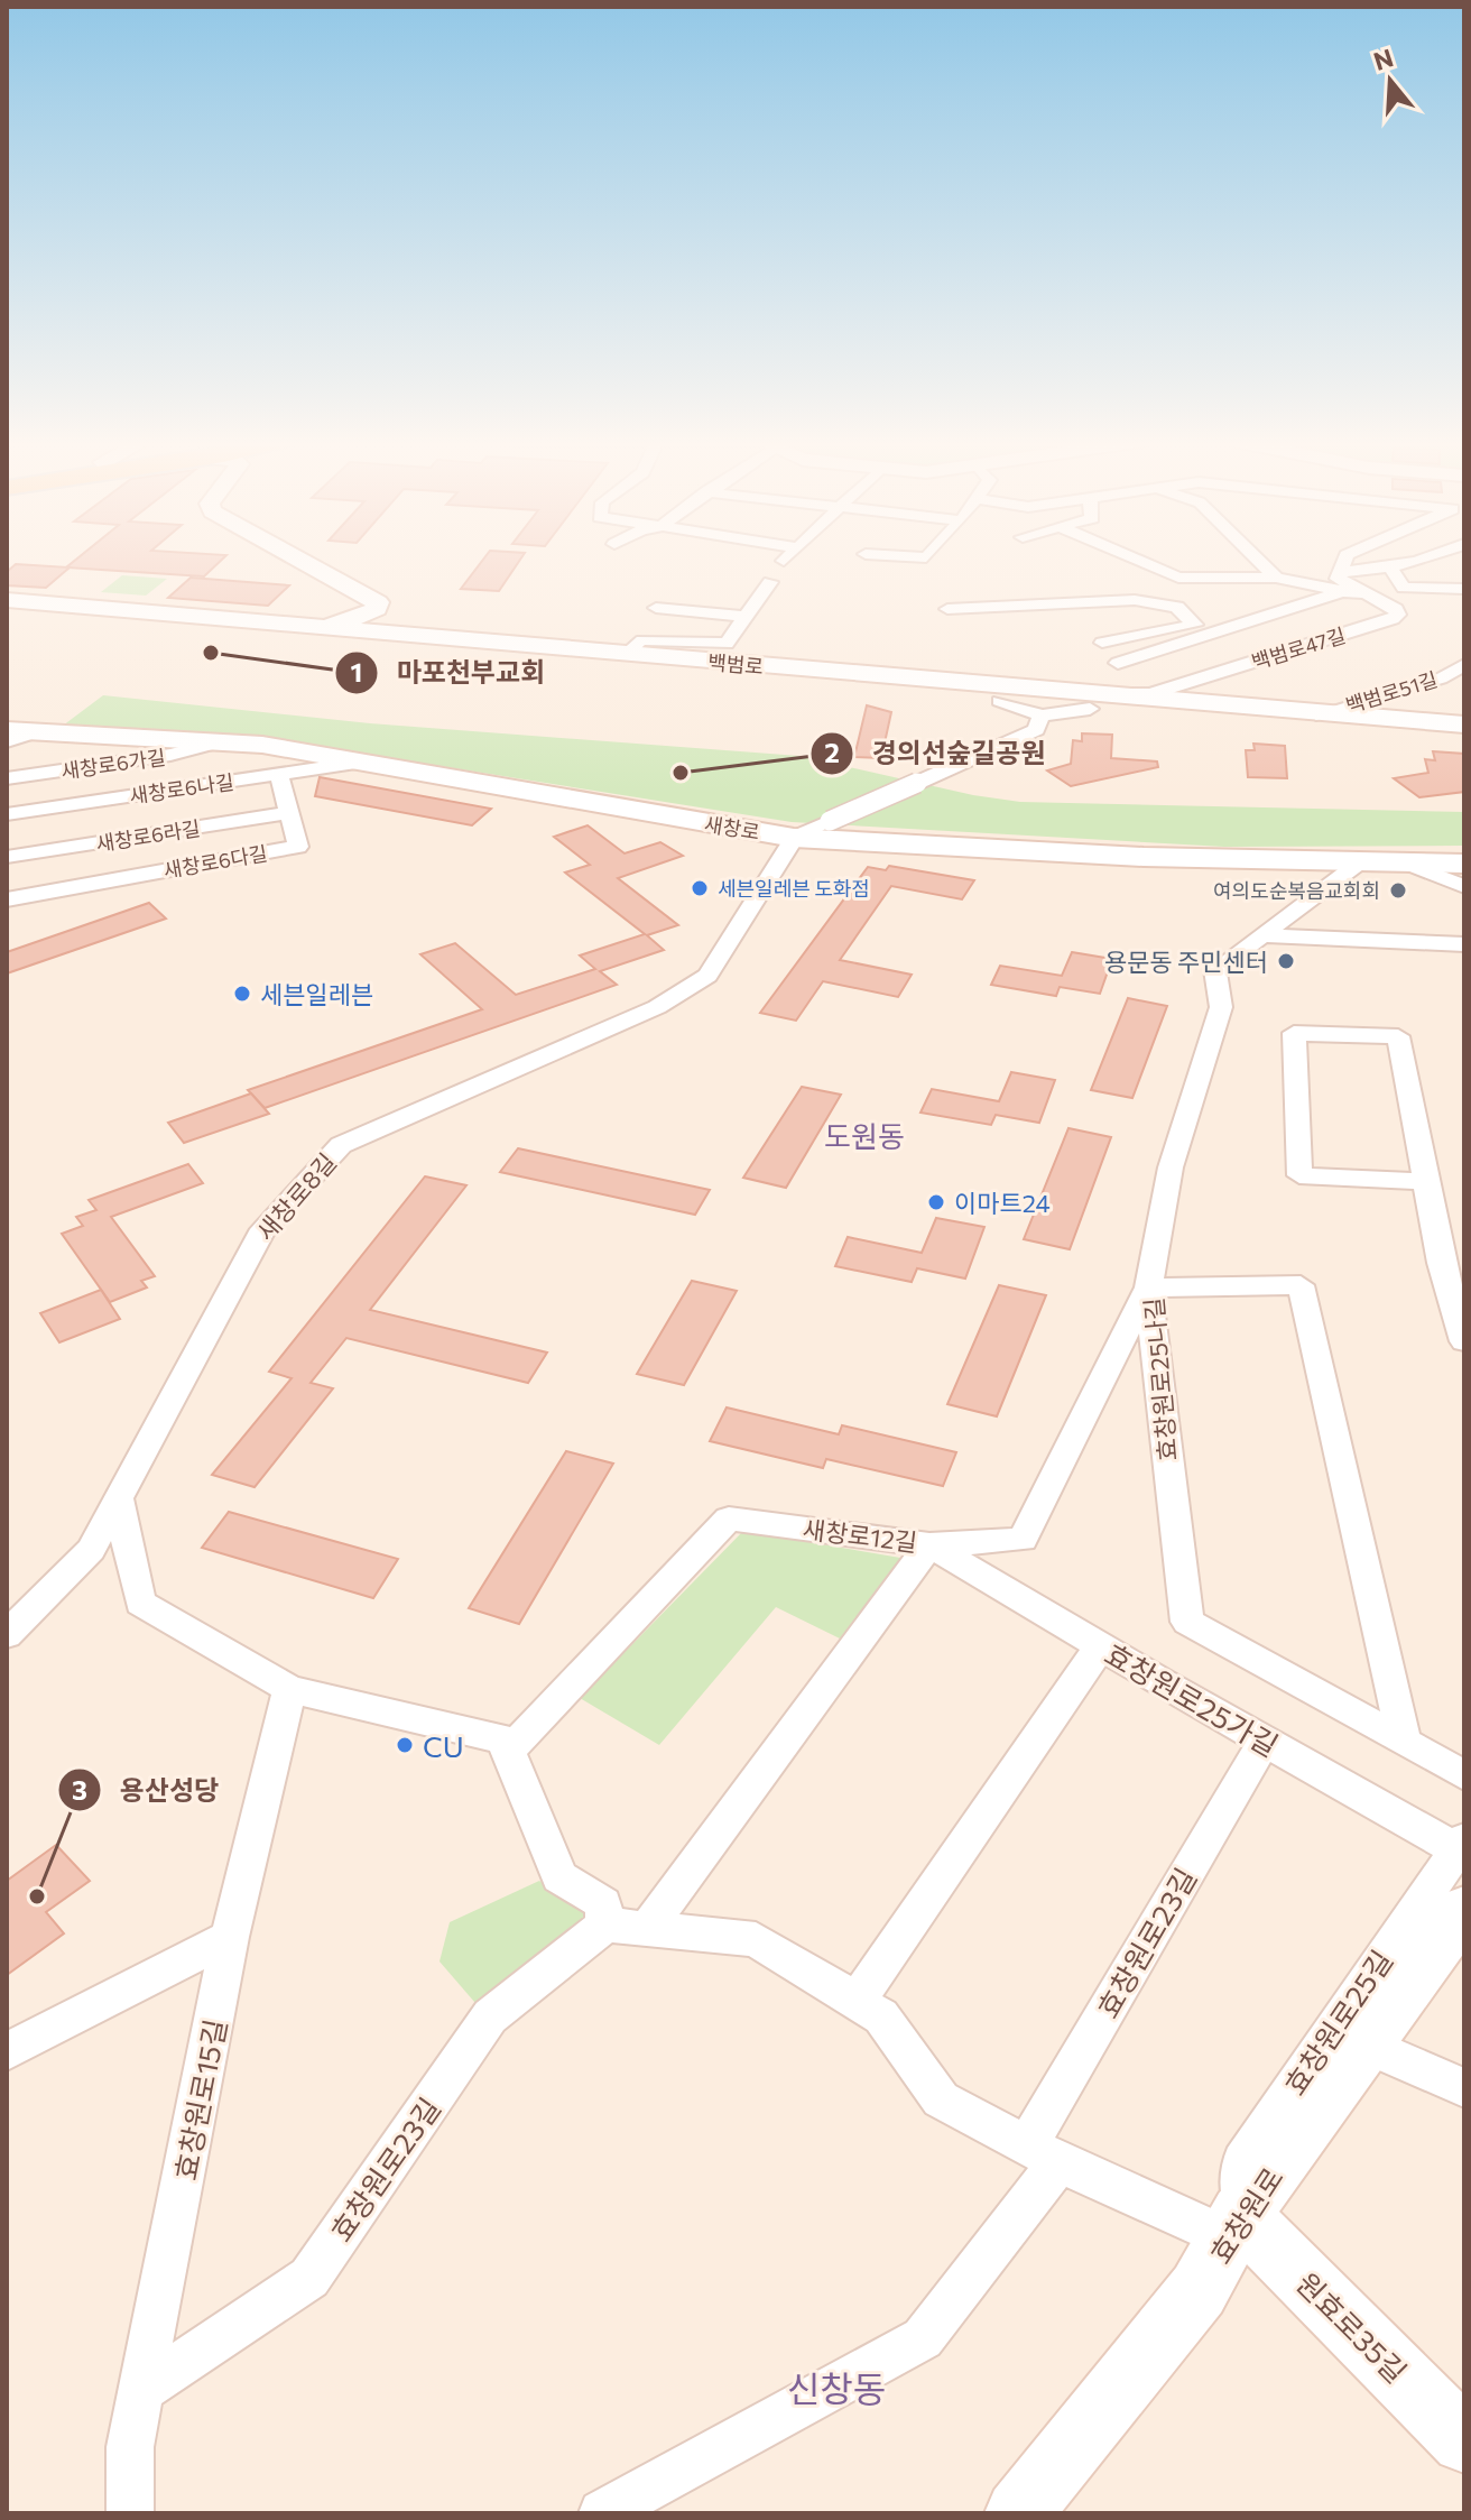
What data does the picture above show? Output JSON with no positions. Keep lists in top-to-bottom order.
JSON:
{
  "streets": {
    "main road": [
      "백범로",
      "새창로",
      "효창원로",
      "원효로35길"
    ],
    "street": [
      "백범로47길",
      "백범로51길",
      "새창로6가길",
      "새창로6나길",
      "새창로6라길",
      "새창로6다길",
      "새창로8길",
      "효창원로25나길",
      "새창로12길",
      "효창원로25가길",
      "효창원로23길",
      "효창원로25길",
      "효창원로15길"
    ]
  },
  "crossings": [
    ["백범로47길", "백범로"],
    ["백범로", "백범로51길"],
    ["새창로6가길", "새창로"],
    ["새창로6나길", "새창로"],
    ["새창로6나길", "새창로6다길"],
    ["새창로", "새창로8길"],
    ["새창로", "새창로12길"],
    ["새창로6라길", "새창로6다길"],
    ["효창원로25나길", "새창로12길"],
    ["새창로12길", "효창원로25가길"],
    ["효창원로25가길", "효창원로23길"],
    ["효창원로25가길", "효창원로25길"],
    ["효창원로23길", "효창원로15길"],
    ["효창원로25길", "효창원로"],
    ["효창원로25길", "원효로35길"],
    ["효창원로", "원효로35길"]
  ],
  "districts": ["도원동", "신창동"],
  "places": [
    "마포천부교회",
    "경의선숲길공원",
    "세븐일레븐 도화점",
    "여의도순복음교회회",
    "용문동 주민센터",
    "세븐일레븐",
    "이마트24",
    "CU",
    "용산성당"
  ],
  "north": "top"
}
